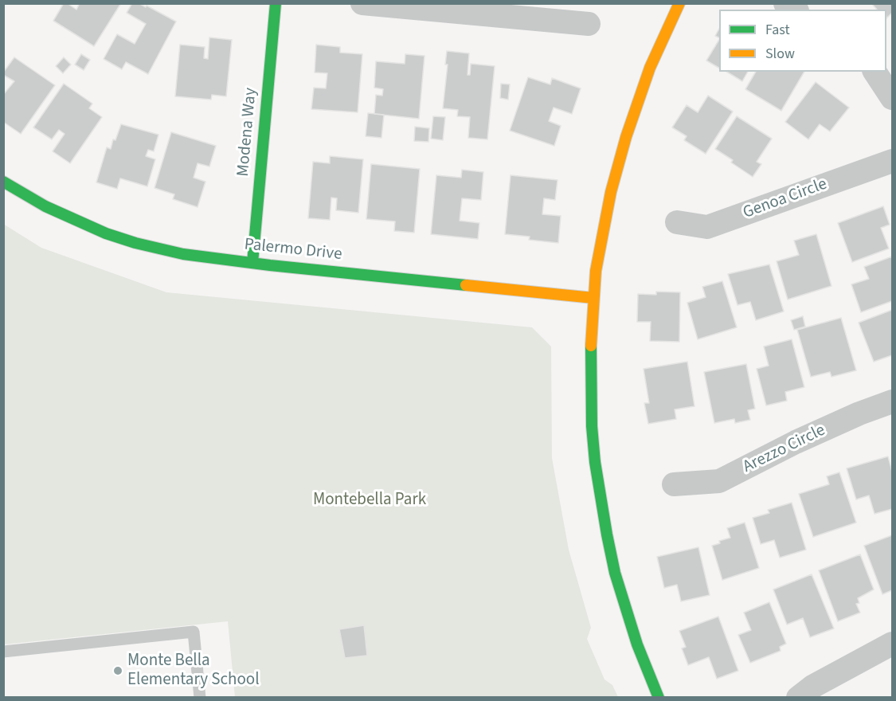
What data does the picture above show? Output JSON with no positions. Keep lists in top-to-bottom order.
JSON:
{
  "streets": {
    "street": [
      "Modena Way",
      "Genoa Circle",
      "Palermo Drive",
      "Arezzo Circle"
    ]
  },
  "crossings": [
    ["Modena Way", "Palermo Drive"]
  ],
  "parks": ["Montebella Park"],
  "places": ["Monte Bella Elementary School"],
  "legend": ["Fast", "Slow"]
}
